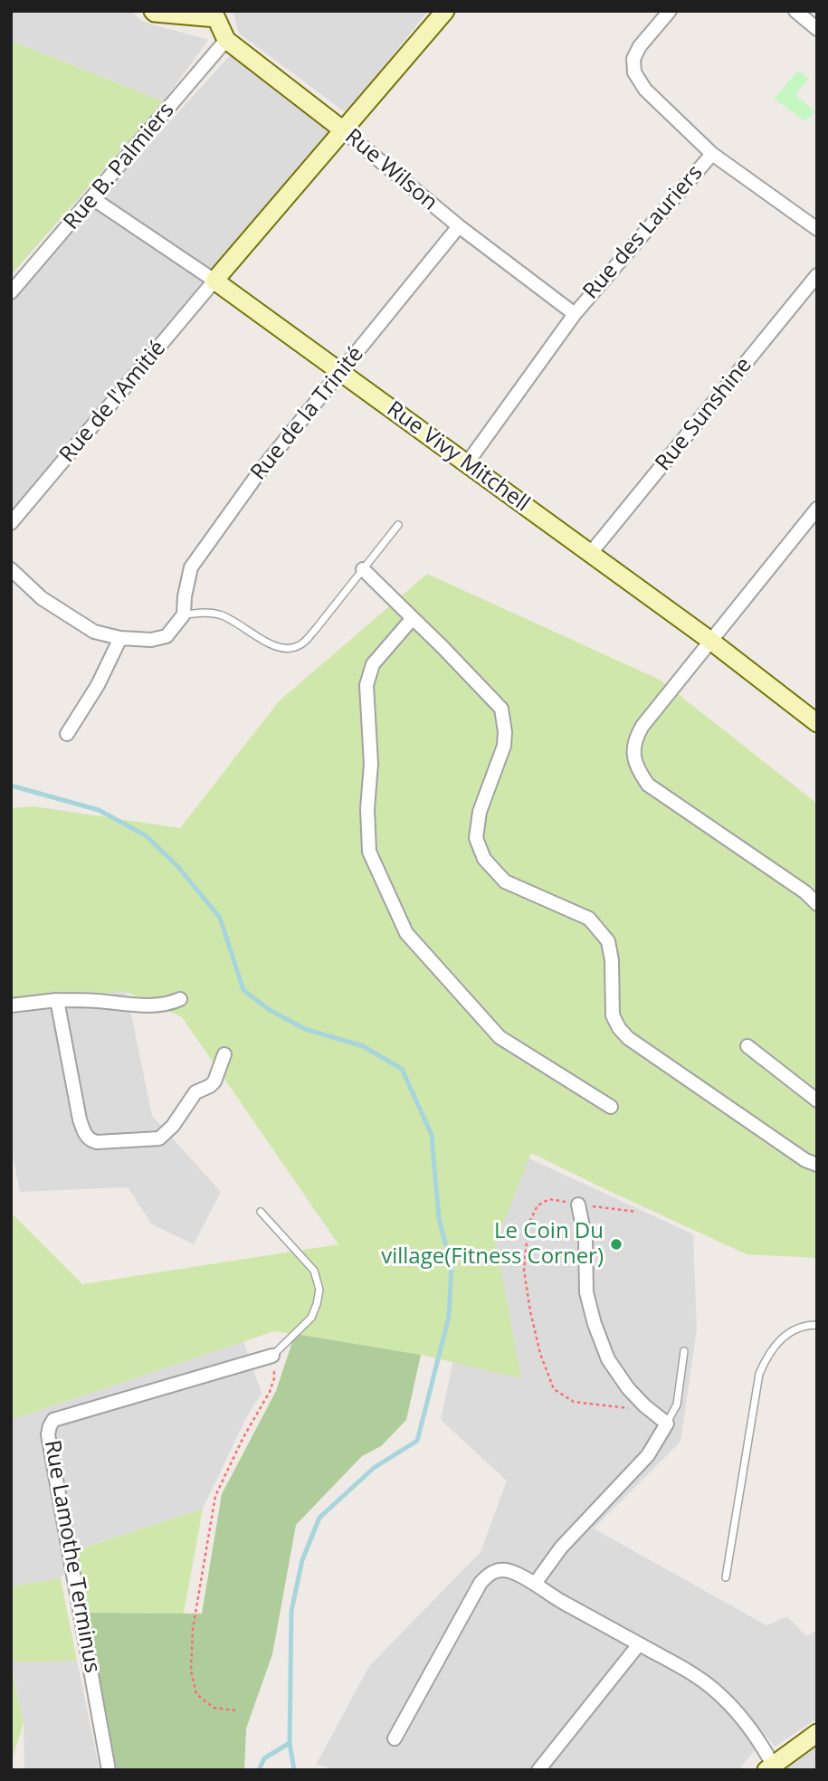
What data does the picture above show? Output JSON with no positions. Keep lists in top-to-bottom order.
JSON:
{
  "streets": {
    "street": [
      "Rue B. Palmiers",
      "Rue Wilson",
      "Rue des Lauriers",
      "Rue de l'Amitié",
      "Rue de la Trinité",
      "Rue Sunshine",
      "Rue Vivy Mitchell",
      "Rue Lamothe Terminus"
    ]
  },
  "crossings": [
    ["Rue B. Palmiers", "Rue Wilson"],
    ["Rue B. Palmiers", "Rue Vivy Mitchell"],
    ["Rue Wilson", "Rue des Lauriers"],
    ["Rue Wilson", "Rue de la Trinité"],
    ["Rue des Lauriers", "Rue Vivy Mitchell"],
    ["Rue de l'Amitié", "Rue Vivy Mitchell"],
    ["Rue de la Trinité", "Rue Vivy Mitchell"],
    ["Rue Sunshine", "Rue Vivy Mitchell"]
  ],
  "places": ["Le Coin Du village(Fitness Corner)"]
}
